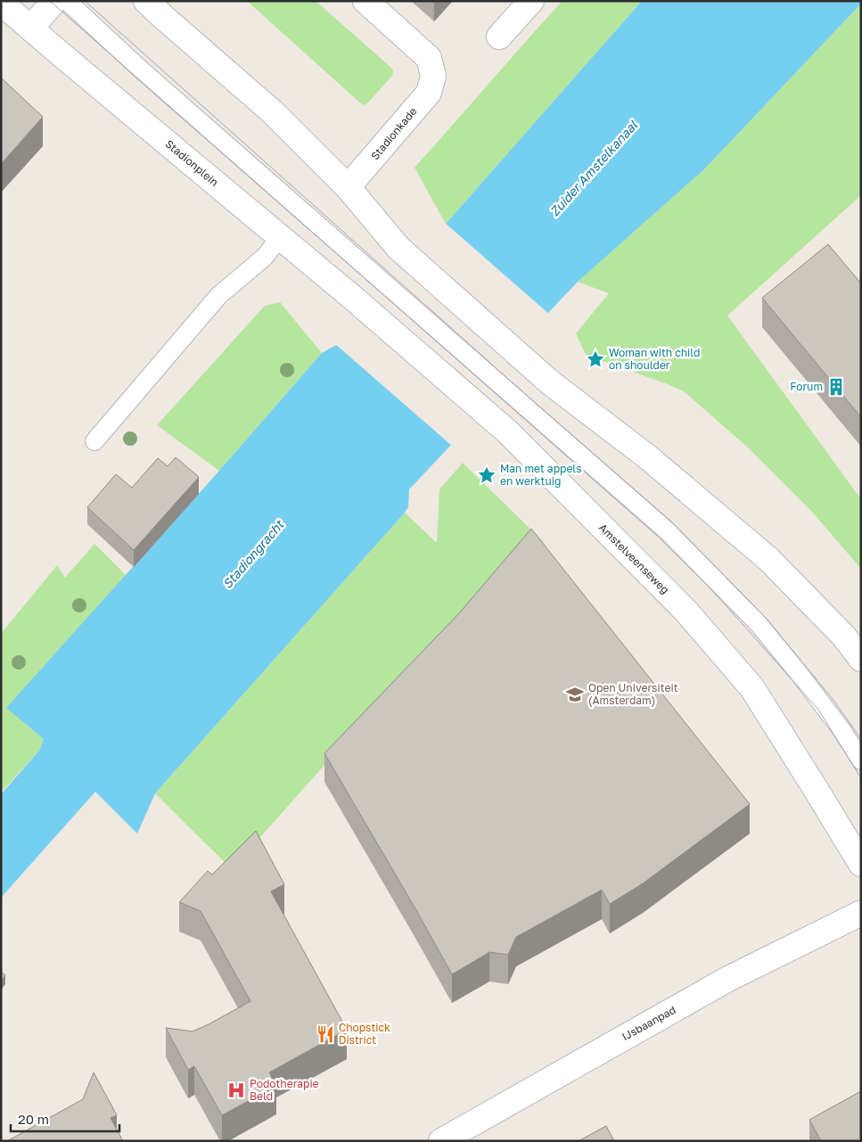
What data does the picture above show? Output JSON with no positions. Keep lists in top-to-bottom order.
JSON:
{
  "streets": {
    "main road": [
      "Stadionkade",
      "Stadionplein",
      "Amstelveenseweg",
      "IJsbaanpad"
    ]
  },
  "crossings": [
    ["Stadionplein", "Amstelveenseweg"]
  ],
  "water": ["Zuider Amstelkanaal", "Stadiongracht"],
  "places": {
    "place": ["Woman with child on shoulder", "Man met appels en werktuig"],
    "building": ["Forum"],
    "school or university": ["Open Universiteit (Amsterdam)"],
    "restaurant": ["Chopstick District"],
    "hospital": ["Podotherapie Beld"]
  },
  "scale_bar": "20 m"
}
